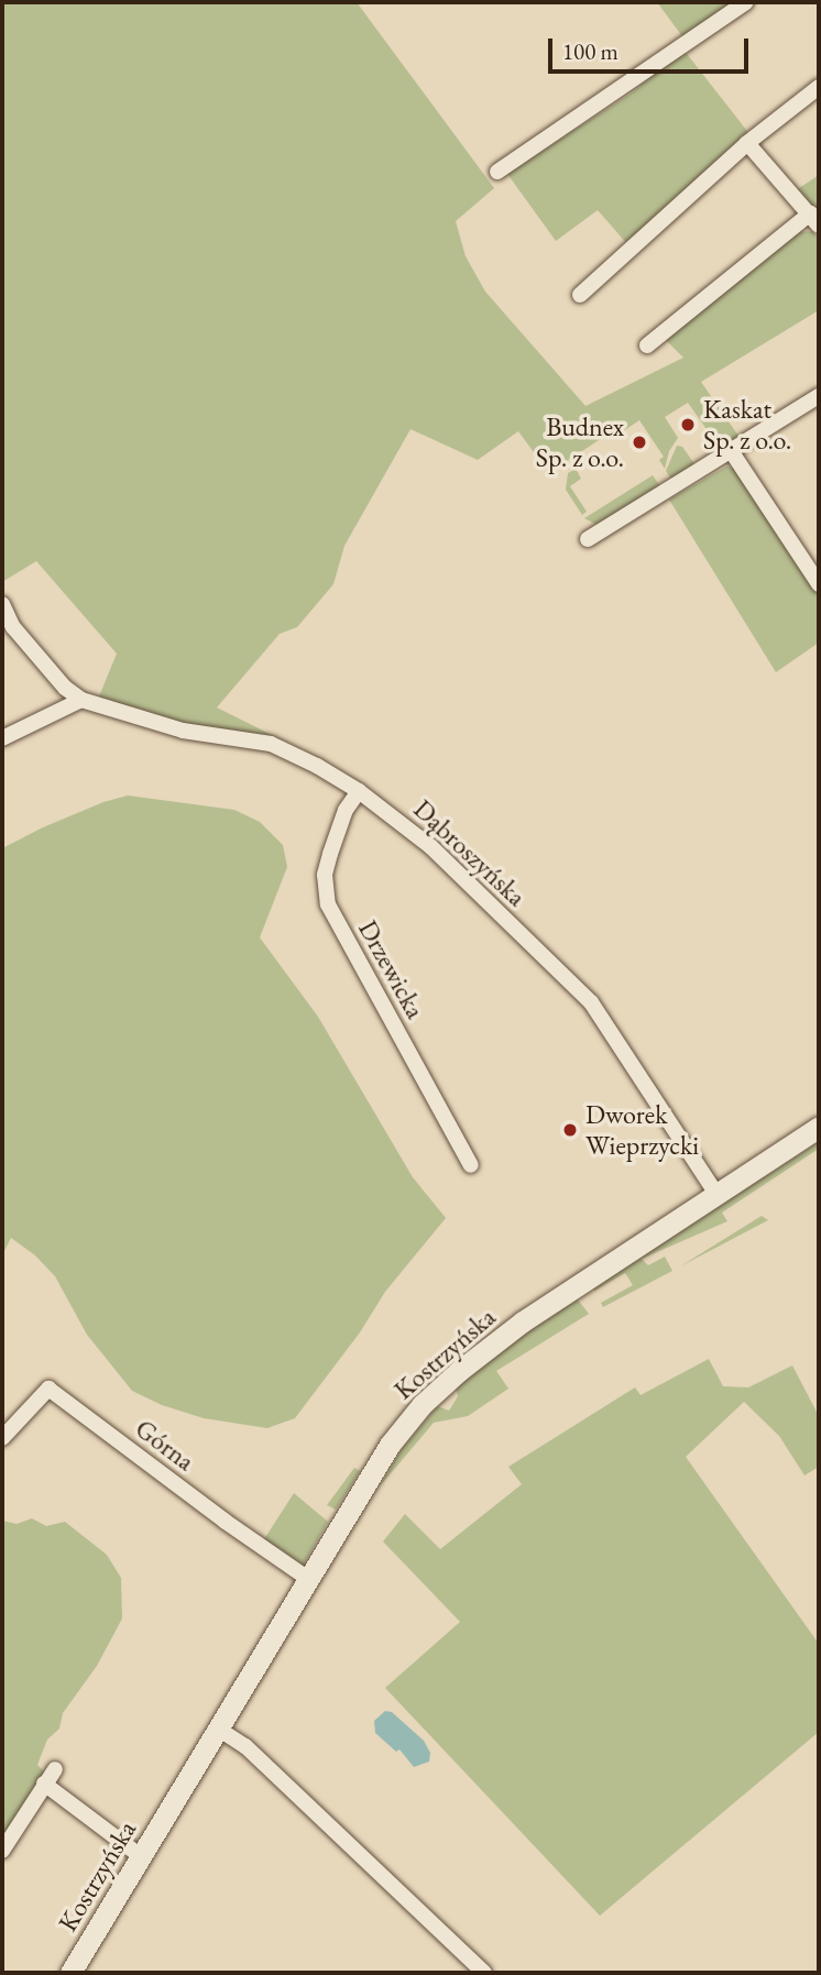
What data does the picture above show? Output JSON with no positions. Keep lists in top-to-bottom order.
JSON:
{
  "streets": {
    "main road": ["Kostrzyńska"],
    "street": ["Dąbroszyńska", "Drzewicka", "Górna"]
  },
  "crossings": [
    ["Dąbroszyńska", "Drzewicka"],
    ["Dąbroszyńska", "Kostrzyńska"],
    ["Kostrzyńska", "Górna"]
  ],
  "places": ["Kaskat Sp. z o.o.", "Budnex Sp. z o.o.", "Dworek Wieprzycki"],
  "scale_bar": "100 m"
}
